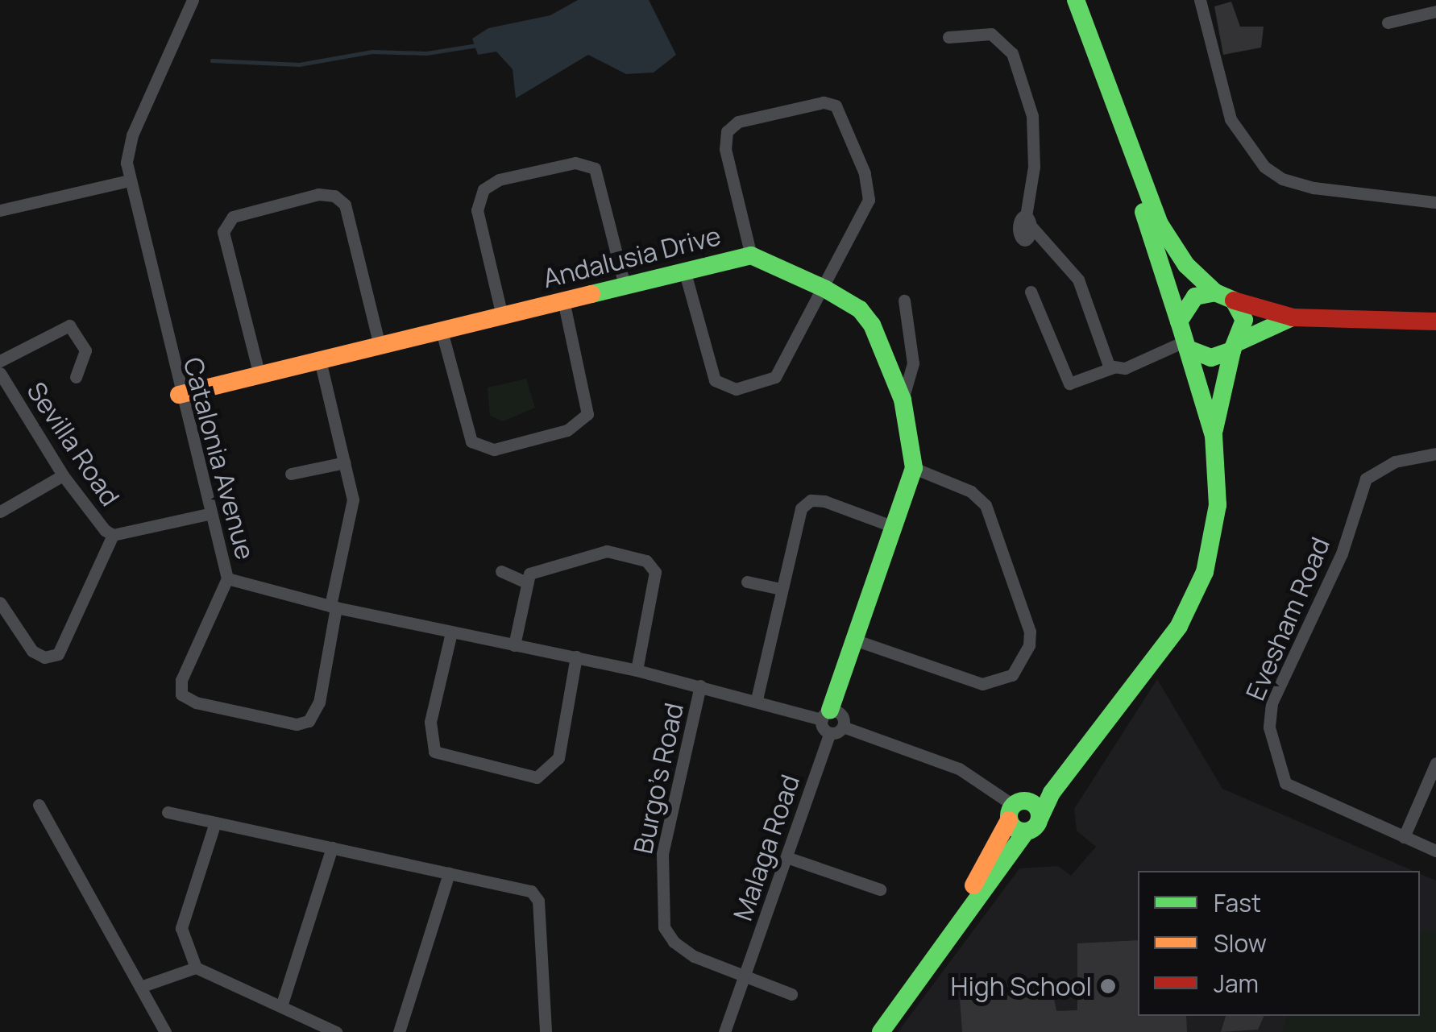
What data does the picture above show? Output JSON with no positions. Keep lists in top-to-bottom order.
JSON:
{
  "streets": {
    "street": [
      "Andalusia Drive",
      "Sevilla Road",
      "Catalonia Avenue",
      "Evesham Road",
      "Burgo's Road",
      "Malaga Road"
    ]
  },
  "crossings": [
    ["Andalusia Drive", "Catalonia Avenue"],
    ["Sevilla Road", "Catalonia Avenue"],
    ["Catalonia Avenue", "Burgo's Road"],
    ["Burgo's Road", "Malaga Road"]
  ],
  "places": ["High School"],
  "legend": ["Fast", "Slow", "Jam"]
}
